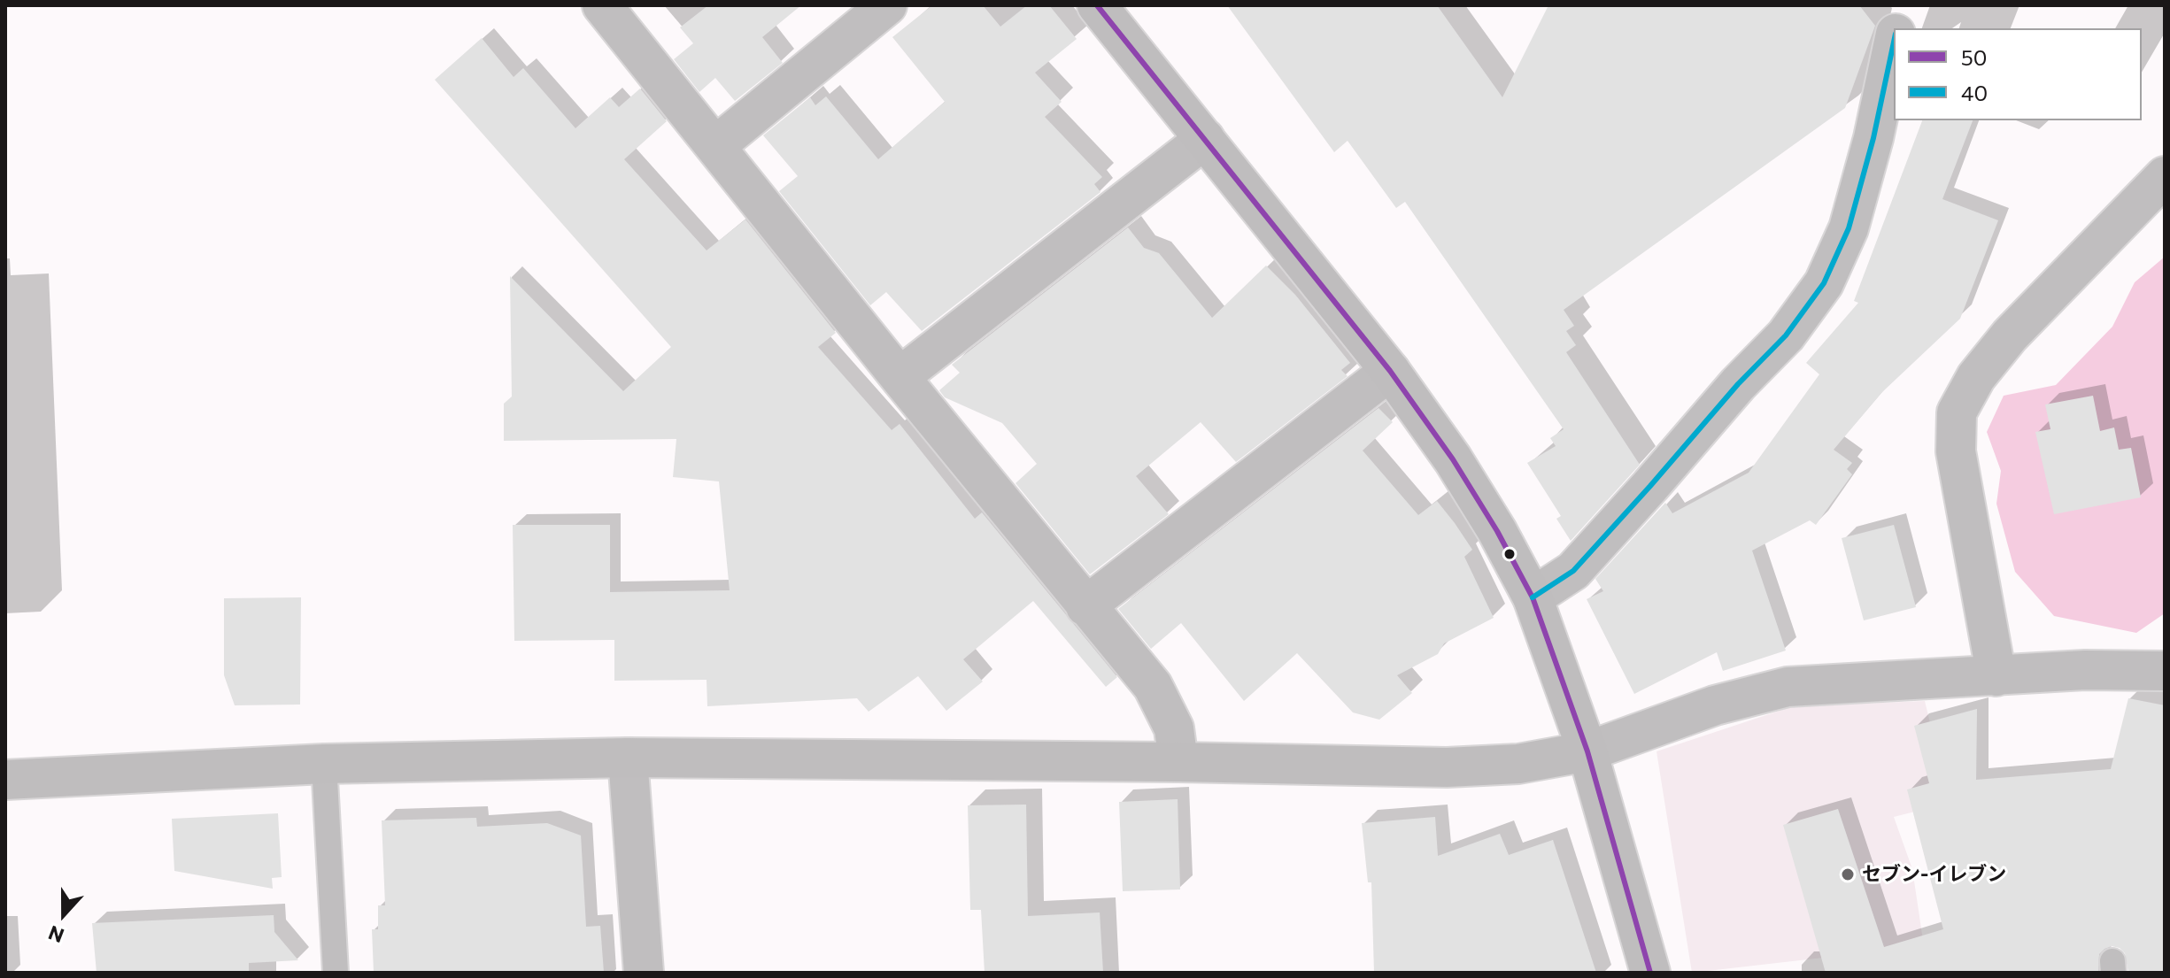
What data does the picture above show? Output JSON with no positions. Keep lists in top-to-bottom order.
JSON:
{
  "places": ["セブン-イレブン"],
  "lines": ["transit line 50", "transit line 40"],
  "legend": ["50", "40"],
  "north": "bottom"
}
